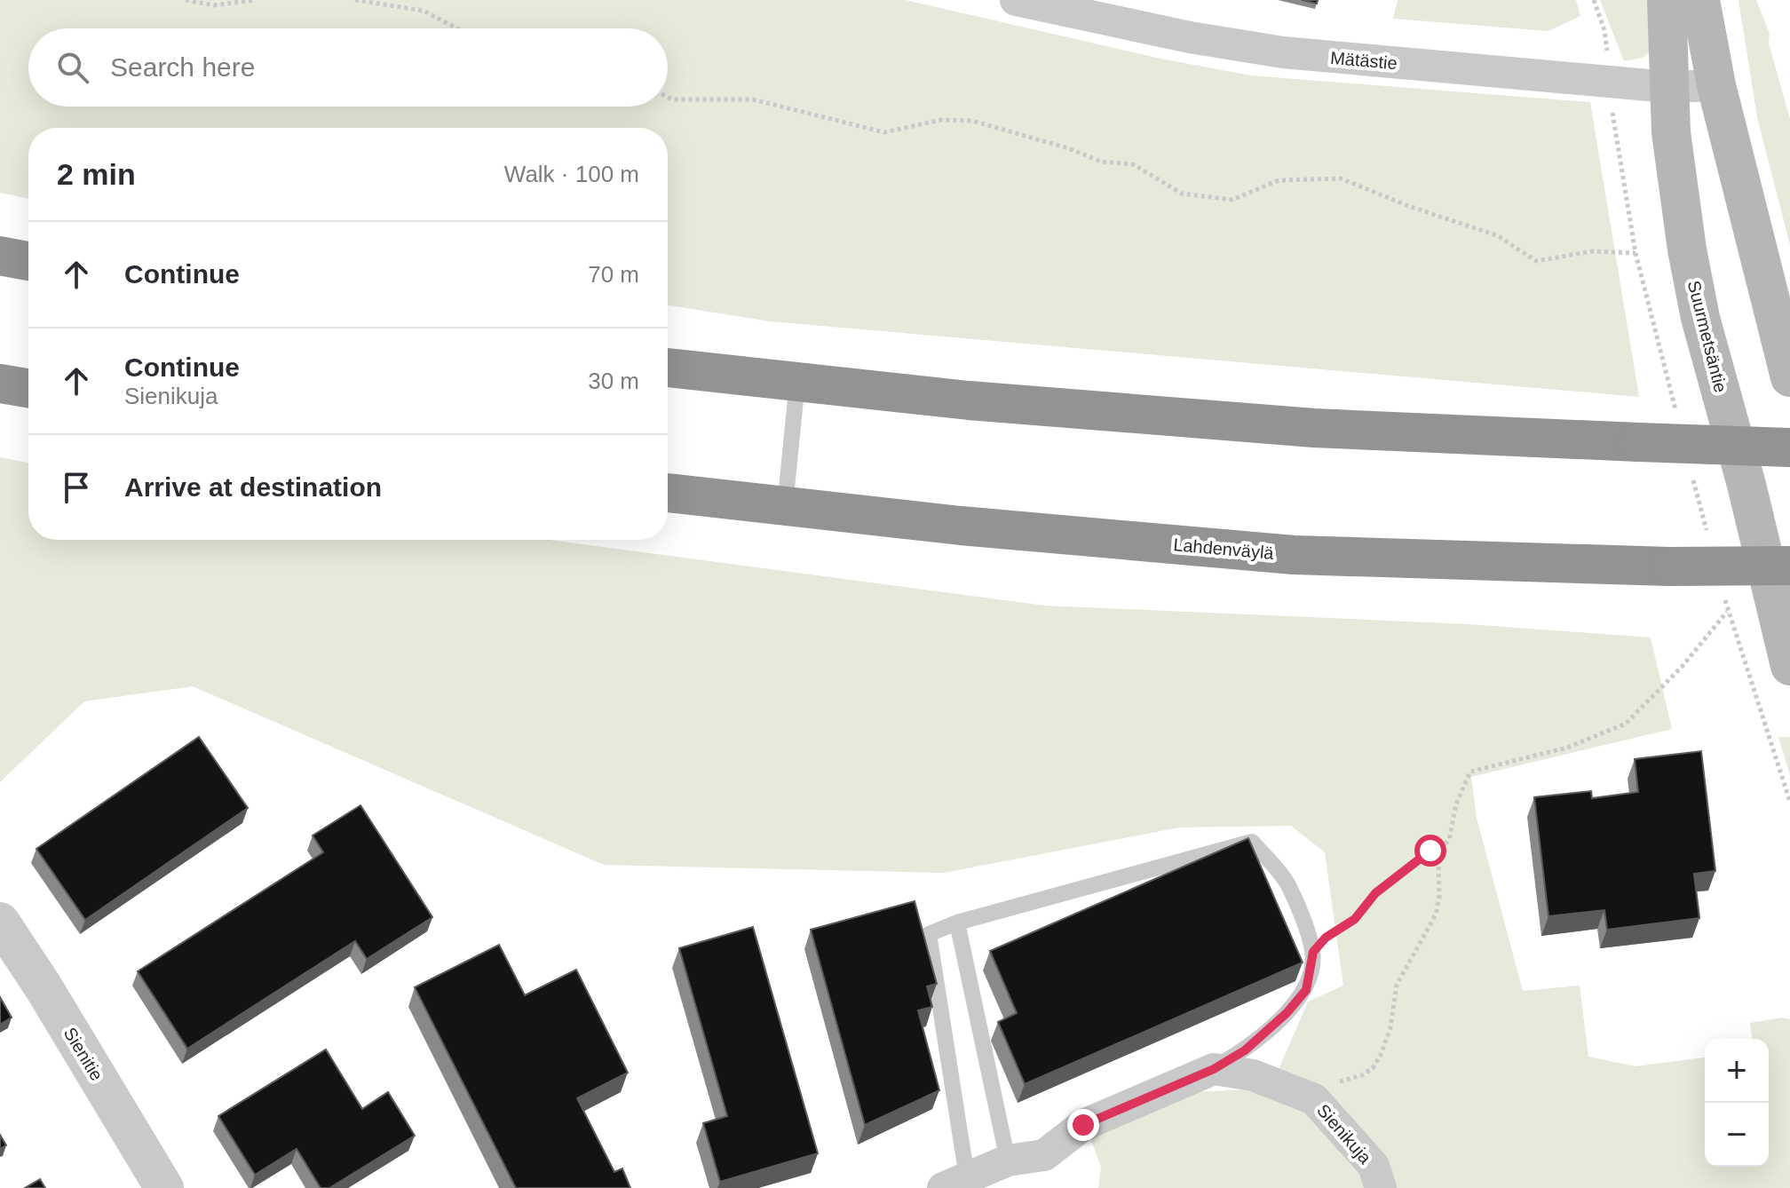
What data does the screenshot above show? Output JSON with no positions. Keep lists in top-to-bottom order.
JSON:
{
  "streets": {
    "highway": ["Lahdenväylä"],
    "main road": ["Suurmetsäntie"],
    "street": ["Mätästie", "Sienitie", "Sienikuja"]
  },
  "crossings": [
    ["Mätästie", "Suurmetsäntie"]
  ],
  "page": {
    "search": "Search here",
    "heading": ["2 min", "Walk · 100 m"],
    "list": [
      ["Continue", "70 m"],
      ["Continue", "Sienikuja", "30 m"],
      "Arrive at destination"
    ],
    "map_buttons": ["+", "−"]
  }
}
